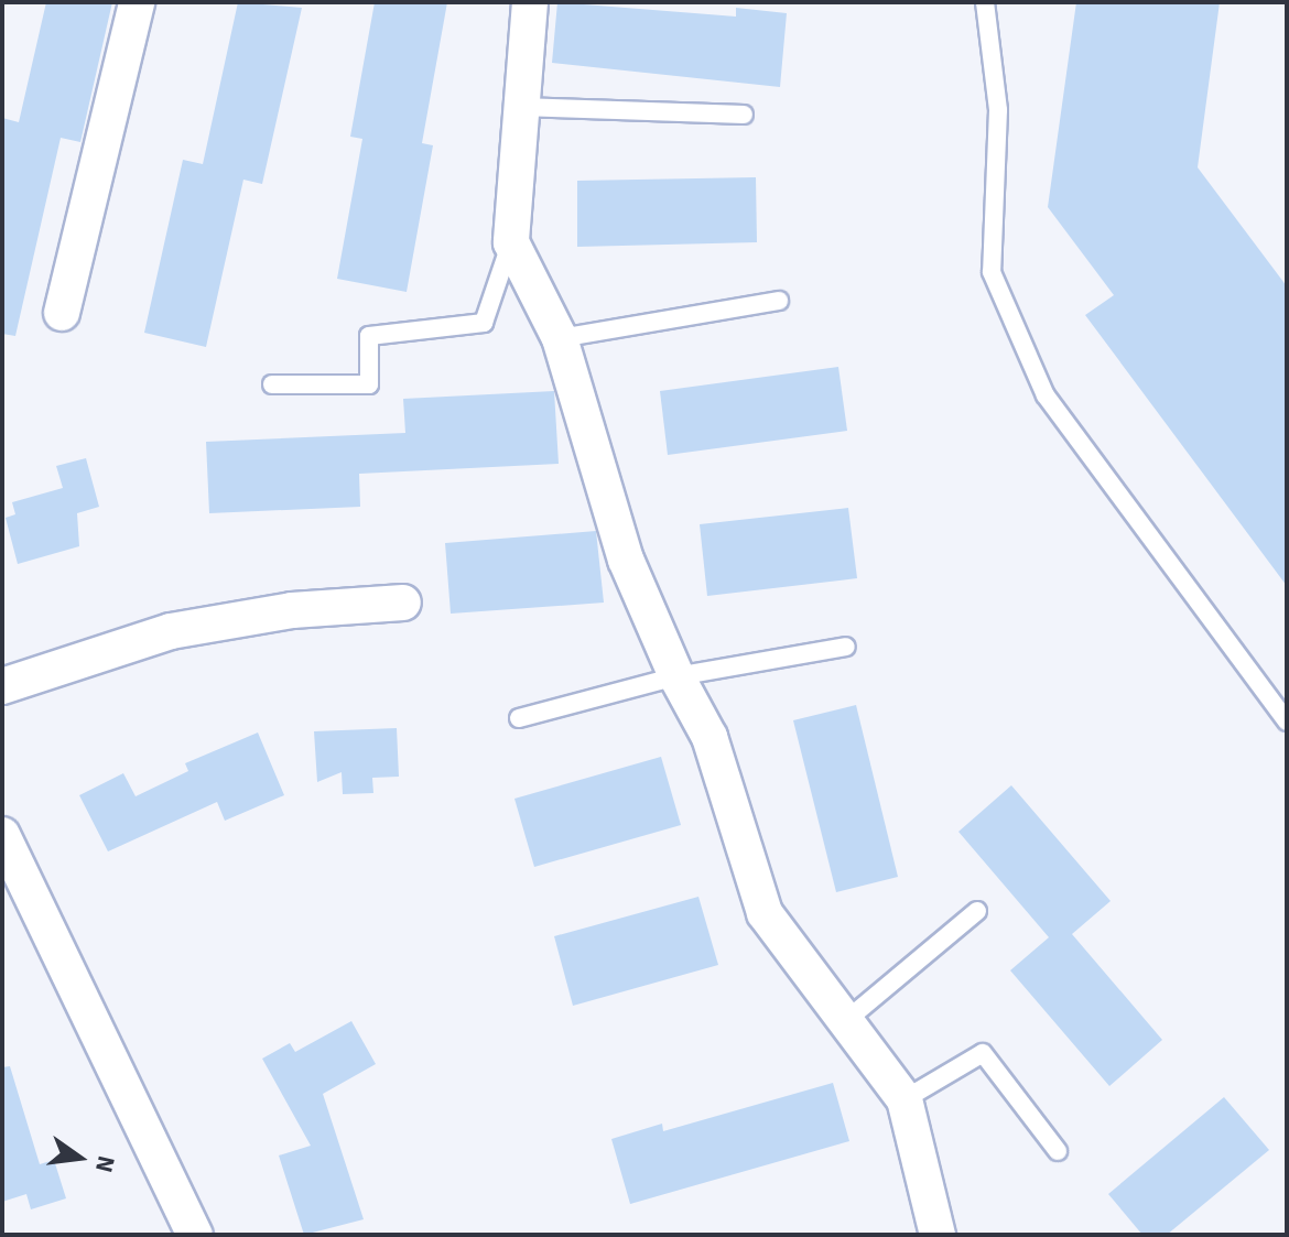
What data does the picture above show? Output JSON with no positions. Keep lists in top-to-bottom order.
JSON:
{
  "north": "right"
}
